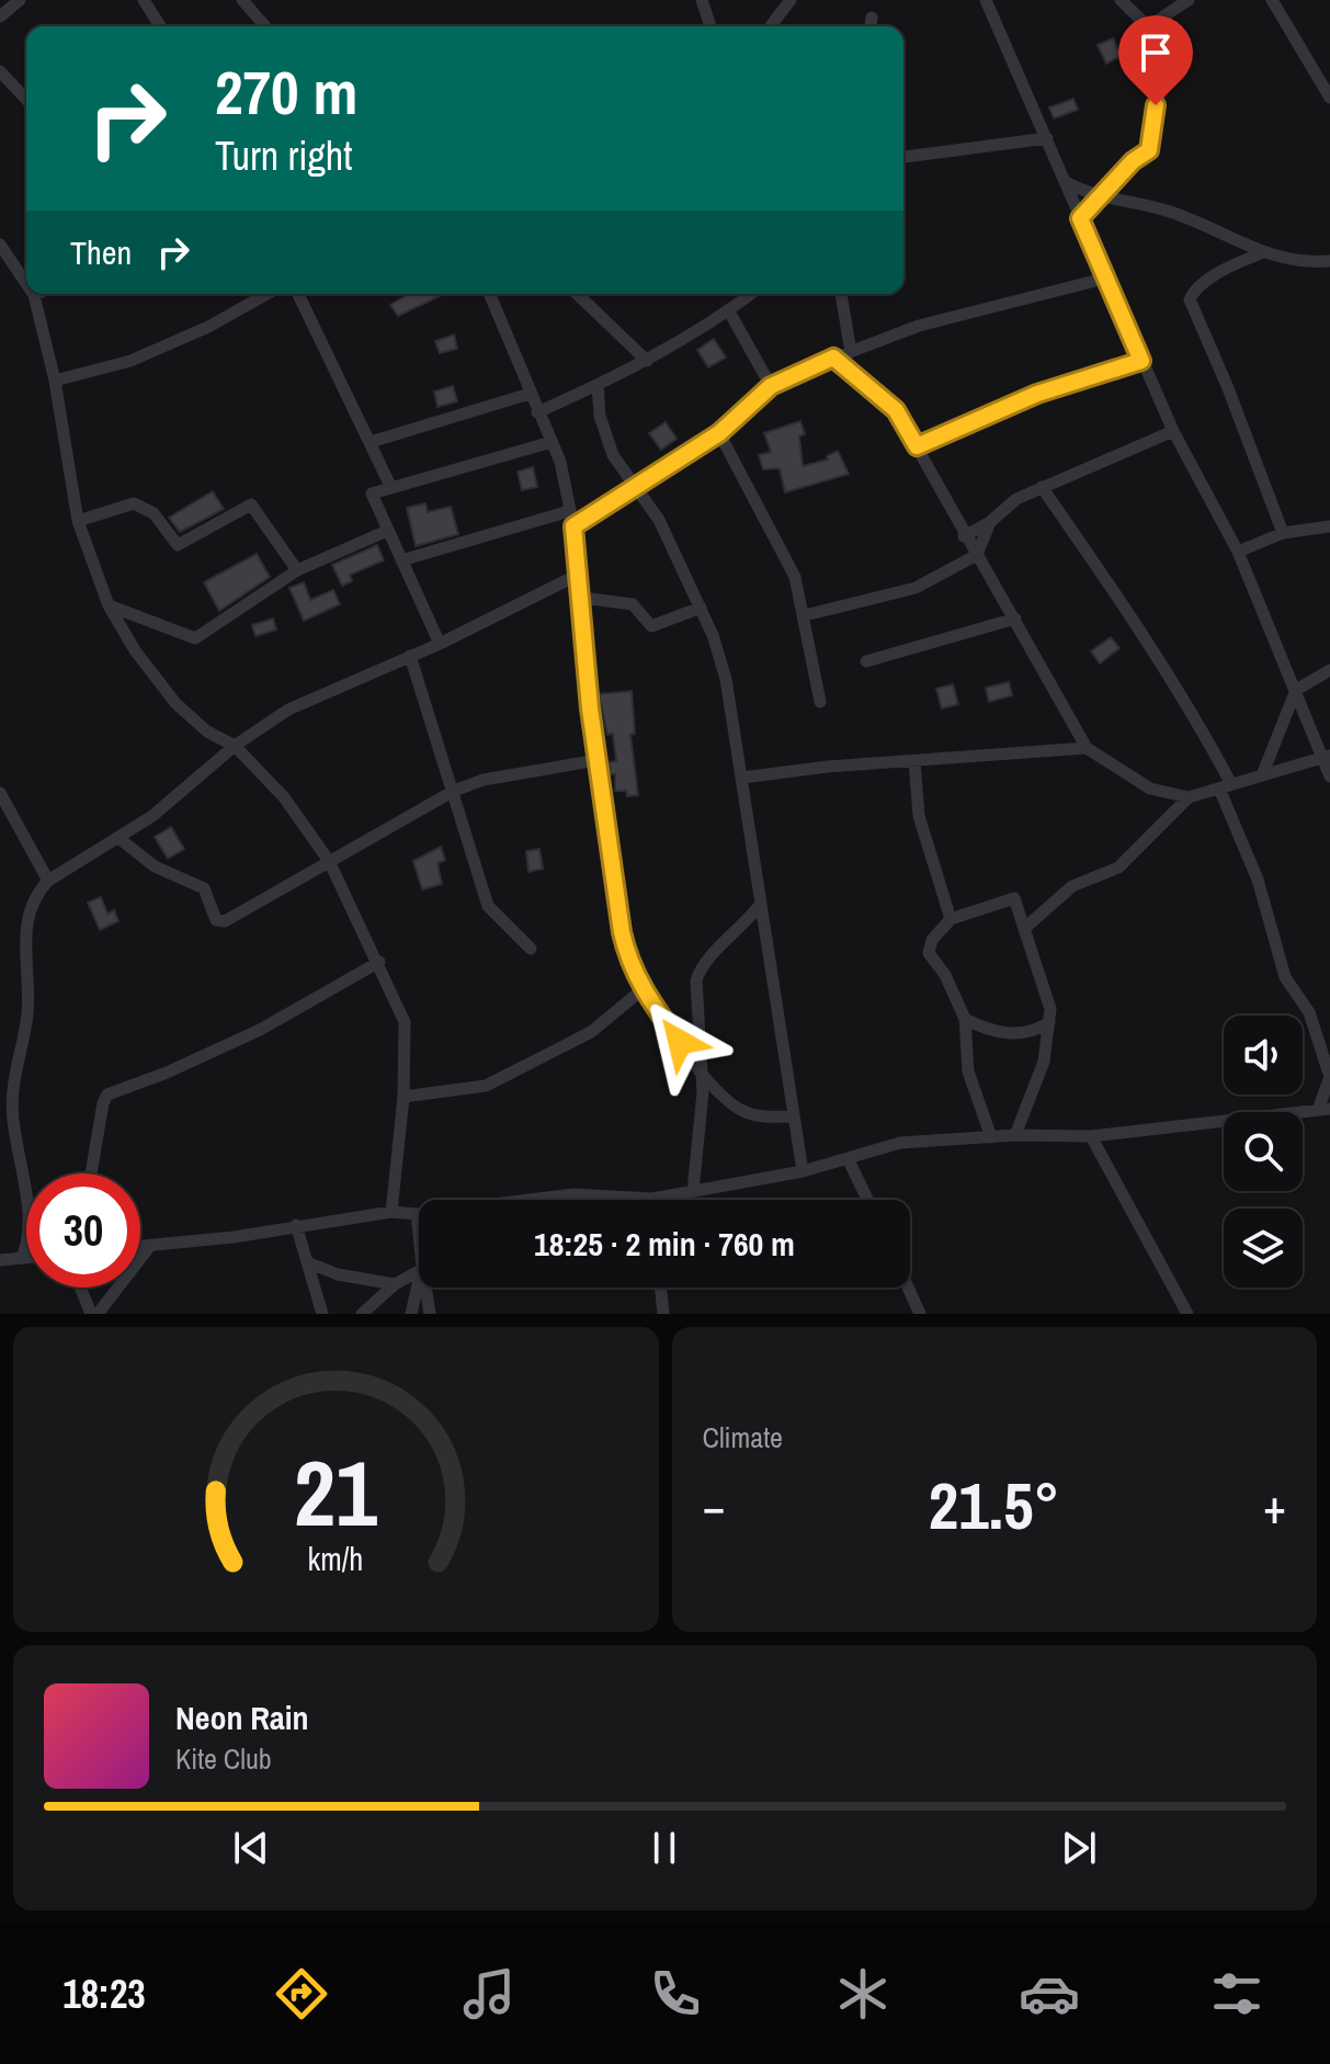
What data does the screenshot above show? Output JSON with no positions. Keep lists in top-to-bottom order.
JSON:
{
  "page": {
    "turn": ["270 m", "Turn right"],
    "then": "Then",
    "limit": "30",
    "trip": "18:25 · 2 min · 760 m",
    "tile": "Climate",
    "heat": ["−", "21.5°", "+"],
    "song": ["Neon Rain", "Kite Club"],
    "tabs": "18:23",
    "gauge": ["21", "km/h"]
  }
}
